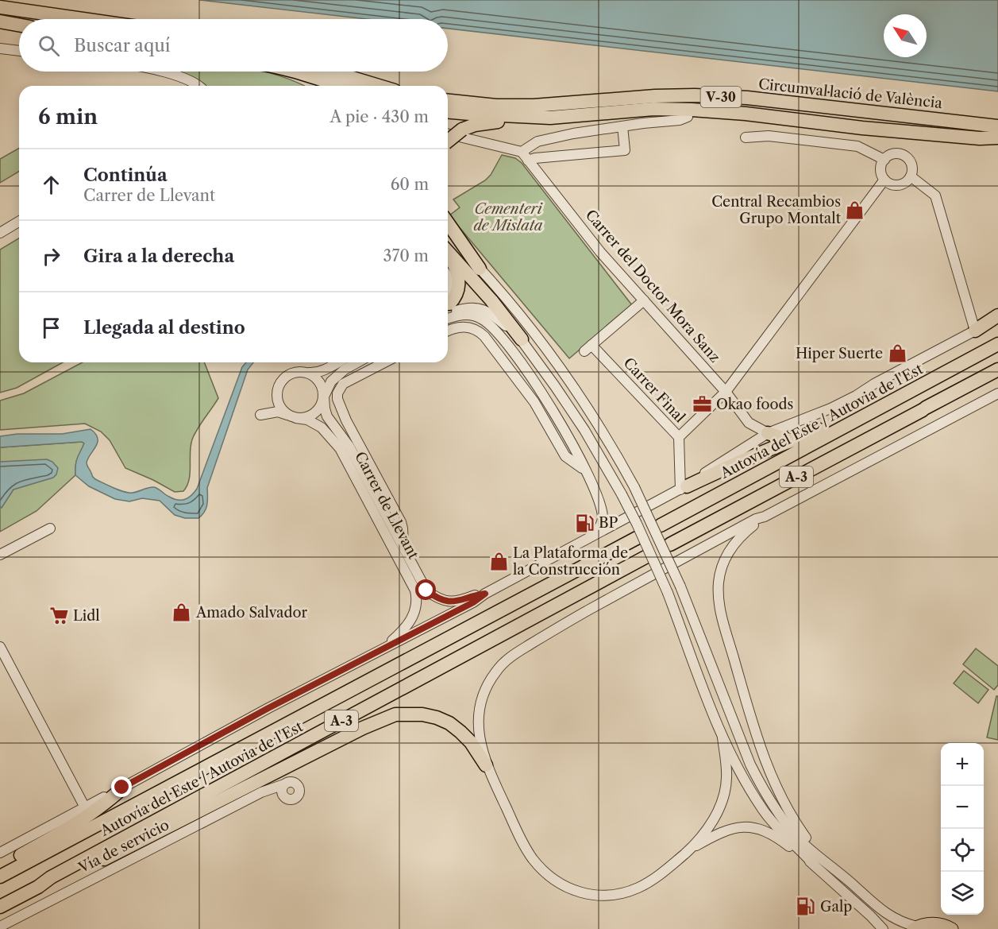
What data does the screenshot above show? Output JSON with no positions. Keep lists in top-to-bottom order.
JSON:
{
  "streets": {
    "highway": [
      "Circumval·lació de València",
      "V-30",
      "Autovía del Este / Autovia de l'Est",
      "A-3"
    ],
    "street": [
      "Carrer del Doctor Mora Sanz",
      "Carrer Final",
      "Carrer de Llevant",
      "Vía de servicio"
    ]
  },
  "crossings": [
    ["Carrer del Doctor Mora Sanz", "Carrer Final"]
  ],
  "parks": ["Cementeri de Mislata"],
  "places": {
    "shop": [
      "Central Recambios Grupo Montalt",
      "Hiper Suerte",
      "La Plataforma de la Construcción",
      "Amado Salvador"
    ],
    "office": ["Okao foods"],
    "fuel station": ["BP", "Galp"],
    "supermarket": ["Lidl"]
  },
  "north": "top left",
  "page": {
    "search": "Buscar aquí",
    "heading": ["6 min", "A pie · 430 m"],
    "list": [
      ["Continúa", "Carrer de Llevant", "60 m"],
      ["Gira a la derecha", "370 m"],
      "Llegada al destino"
    ],
    "map_buttons": ["+", "−"]
  }
}
